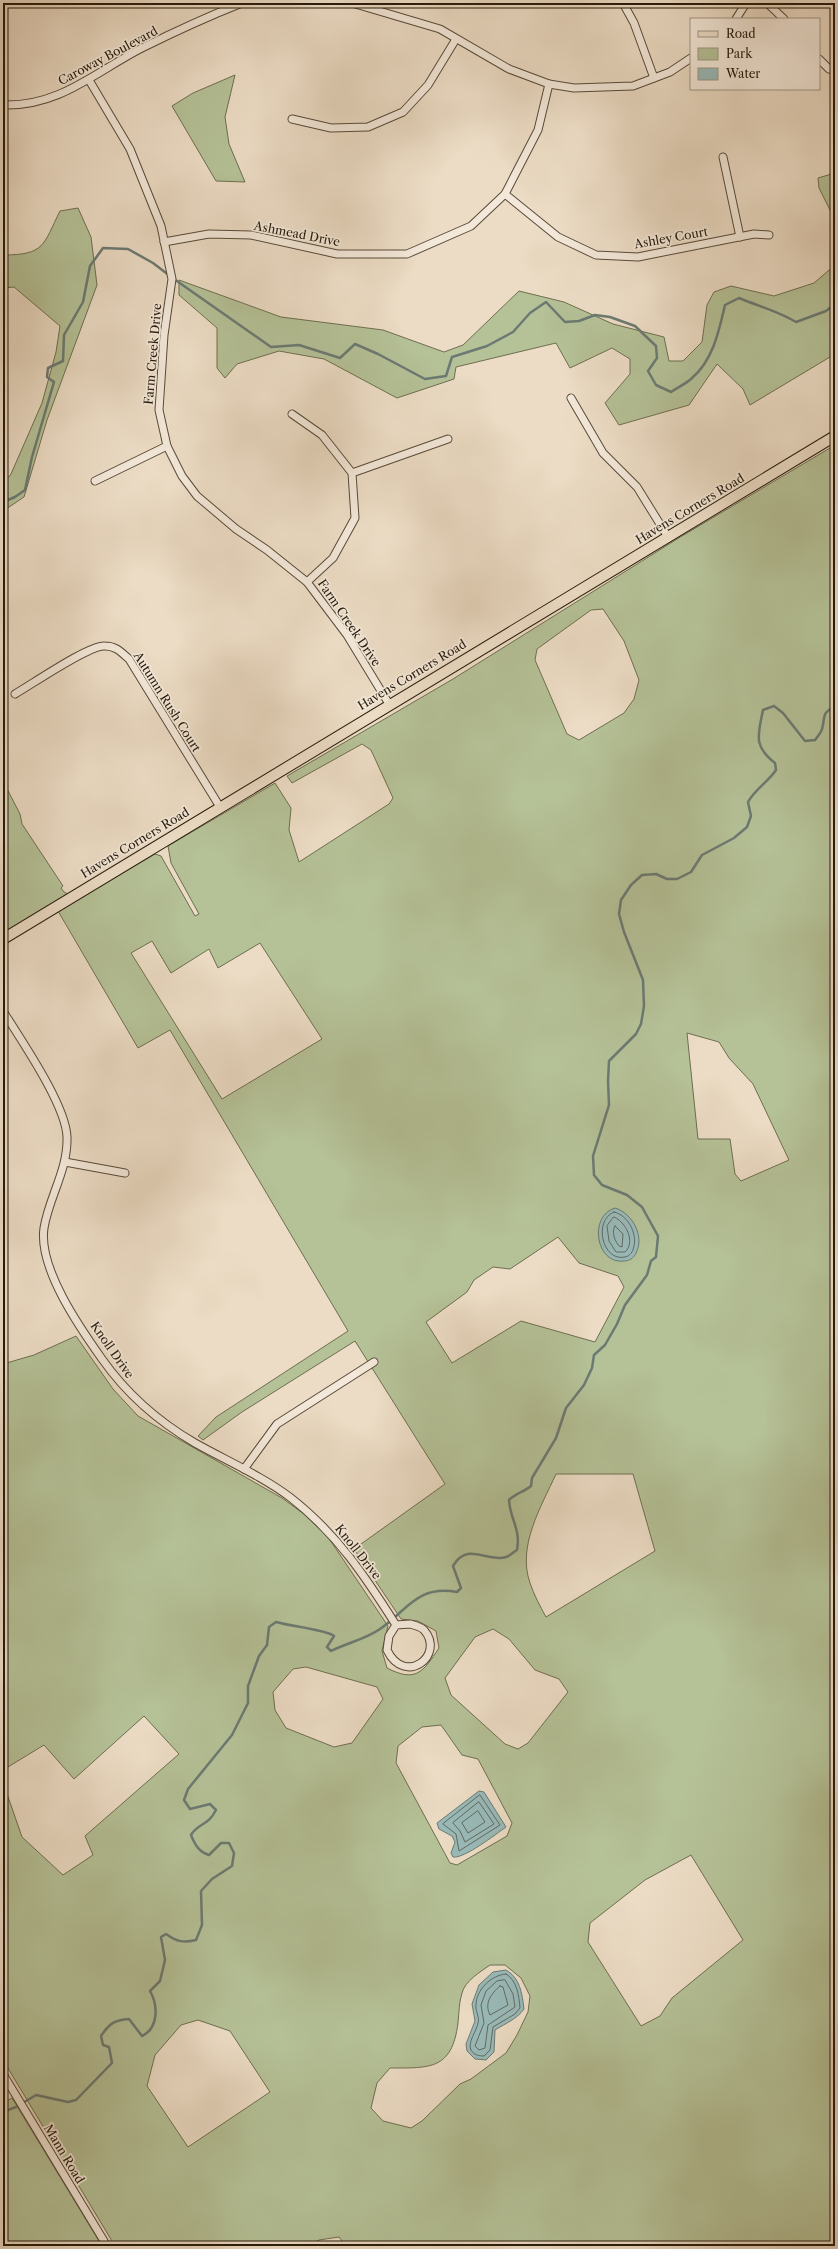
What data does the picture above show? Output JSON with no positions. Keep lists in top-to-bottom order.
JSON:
{
  "streets": {
    "main road": ["Havens Corners Road"],
    "street": [
      "Caroway Boulevard",
      "Ashmead Drive",
      "Ashley Court",
      "Farm Creek Drive",
      "Autumn Rush Court",
      "Knoll Drive",
      "Mann Road"
    ]
  },
  "crossings": [
    ["Caroway Boulevard", "Farm Creek Drive"],
    ["Ashmead Drive", "Ashley Court"],
    ["Ashmead Drive", "Farm Creek Drive"],
    ["Farm Creek Drive", "Havens Corners Road"],
    ["Havens Corners Road", "Autumn Rush Court"]
  ],
  "legend": ["Road", "Park", "Water"]
}
